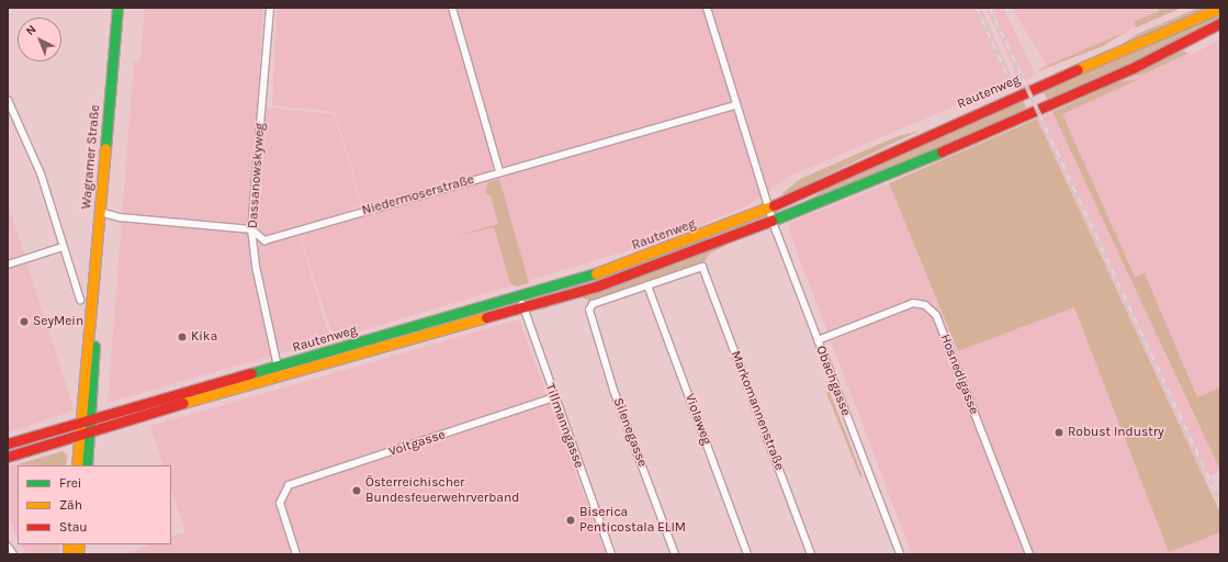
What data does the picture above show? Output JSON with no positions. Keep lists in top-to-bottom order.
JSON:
{
  "streets": {
    "main road": ["Rautenweg", "Wagramer Straße"],
    "street": [
      "Dassanowskyweg",
      "Niedermoserstraße",
      "Hosnedlgasse",
      "Obachgasse",
      "Markomannenstraße",
      "Violaweg",
      "Tillmanngasse",
      "Silenegasse",
      "Voitgasse"
    ]
  },
  "crossings": [
    ["Rautenweg", "Wagramer Straße"],
    ["Rautenweg", "Dassanowskyweg"],
    ["Rautenweg", "Obachgasse"],
    ["Rautenweg", "Tillmanngasse"],
    ["Wagramer Straße", "Niedermoserstraße"],
    ["Dassanowskyweg", "Niedermoserstraße"],
    ["Niedermoserstraße", "Obachgasse"],
    ["Hosnedlgasse", "Obachgasse"],
    ["Markomannenstraße", "Violaweg"],
    ["Markomannenstraße", "Silenegasse"],
    ["Violaweg", "Silenegasse"],
    ["Tillmanngasse", "Voitgasse"]
  ],
  "places": [
    "SeyMein",
    "Kika",
    "Robust Industry",
    "Österreichischer Bundesfeuerwehrverband",
    "Biserica Penticostala ELIM"
  ],
  "legend": ["Frei", "Zäh", "Stau"],
  "north": "top left"
}
